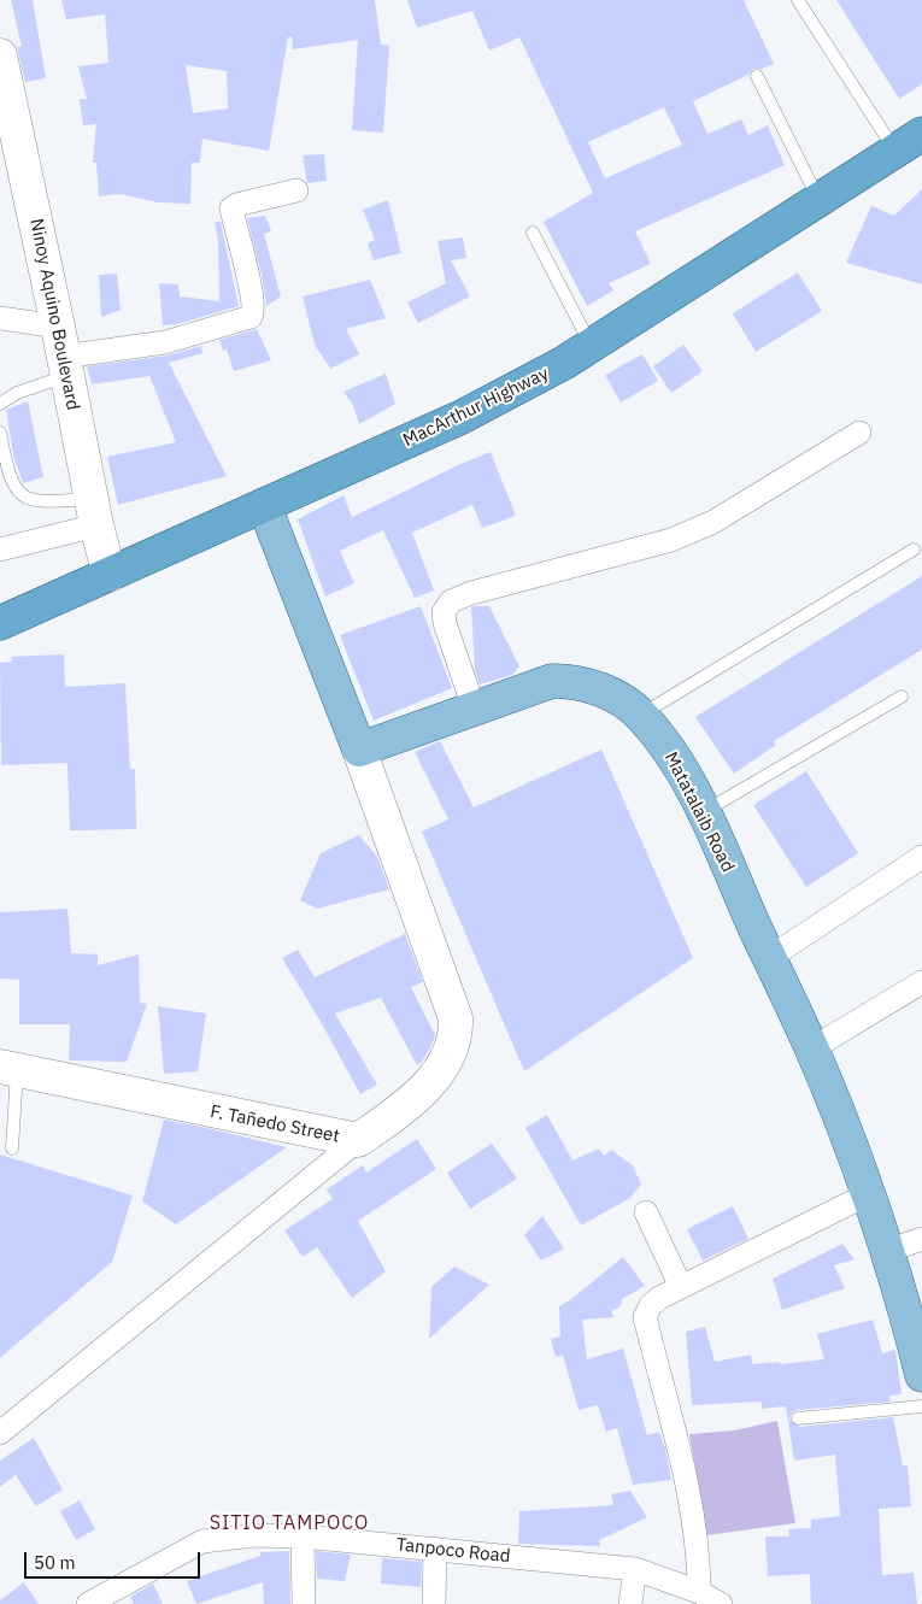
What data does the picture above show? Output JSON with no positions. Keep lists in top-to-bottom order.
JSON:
{
  "streets": {
    "highway": ["MacArthur Highway"],
    "main road": ["Ninoy Aquino Boulevard", "Matatalaib Road", "F. Tañedo Street"],
    "street": ["Tanpoco Road"]
  },
  "crossings": [
    ["Ninoy Aquino Boulevard", "MacArthur Highway"],
    ["Matatalaib Road", "F. Tañedo Street"]
  ],
  "districts": ["SITIO TAMPOCO"],
  "scale_bar": "50 m"
}
